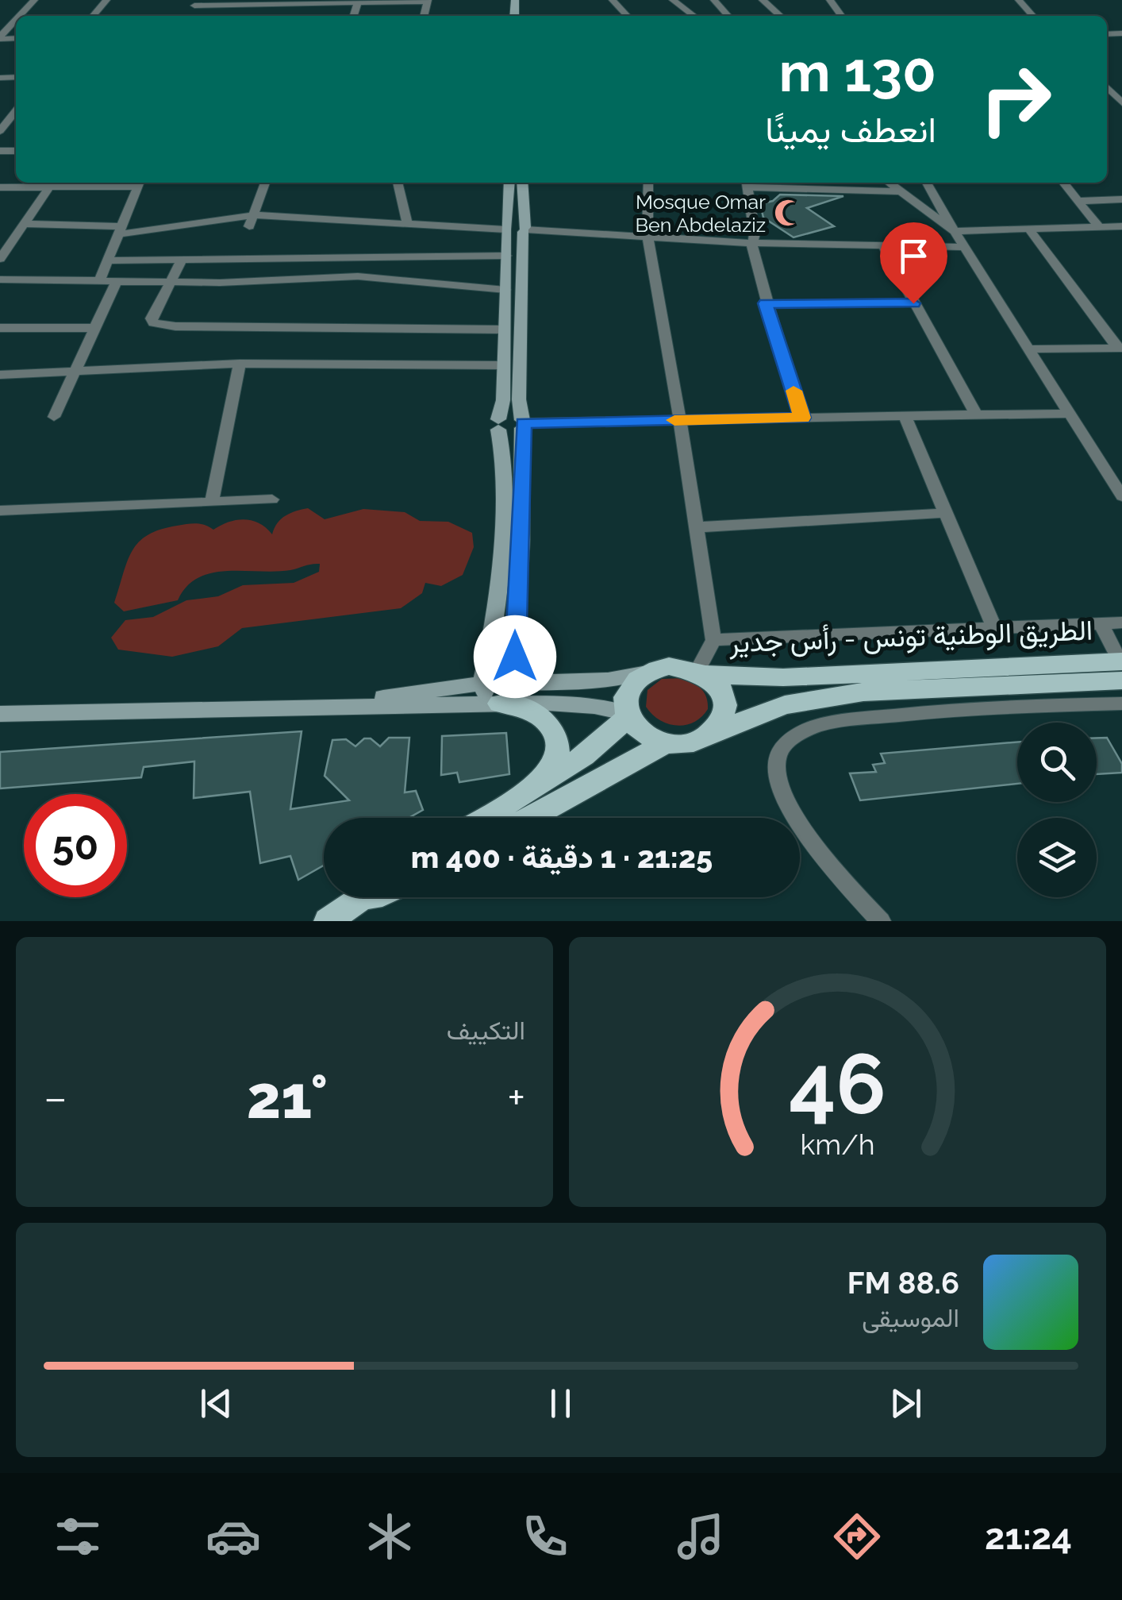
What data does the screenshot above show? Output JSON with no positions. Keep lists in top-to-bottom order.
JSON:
{
  "streets": {
    "main road": ["الطريق الوطنية تونس - رأس جدير"]
  },
  "places": {
    "mosque": ["Mosque Omar Ben Abdelaziz"]
  },
  "page": {
    "turn": ["130 m", "انعطف يمينًا"],
    "limit": "50",
    "trip": "21:25 · 1 دقيقة · 400 m",
    "tile": "التكييف",
    "heat": ["−", "21°", "+"],
    "song": ["88.6 FM", "الموسيقى"],
    "tabs": "21:24",
    "gauge": ["46", "km/h"]
  }
}
